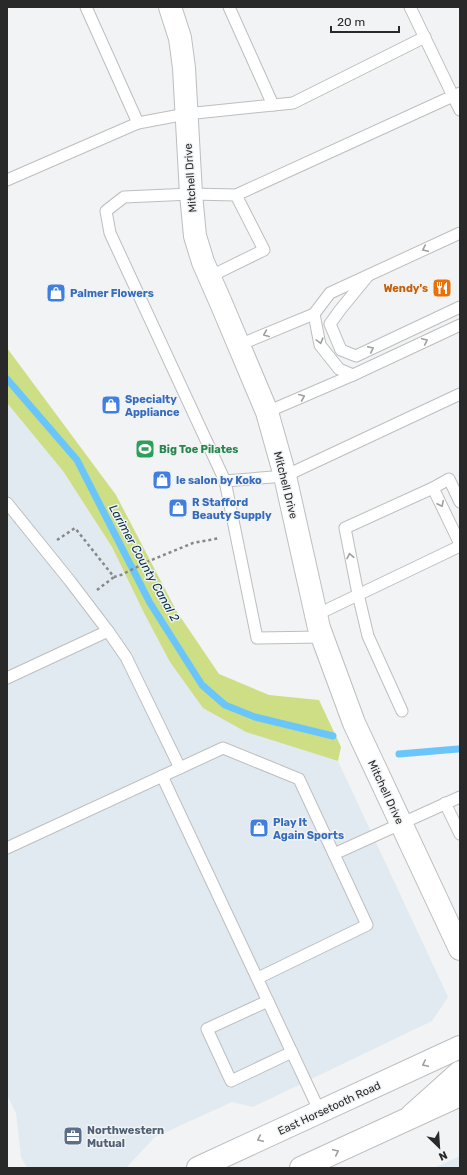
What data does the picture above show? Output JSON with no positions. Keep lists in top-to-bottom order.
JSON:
{
  "streets": {
    "street": ["Mitchell Drive", "East Horsetooth Road"]
  },
  "water": ["Larimer County Canal 2"],
  "places": {
    "restaurant": ["Wendy's"],
    "shop": [
      "Palmer Flowers",
      "Specialty Appliance",
      "le salon by Koko",
      "R Stafford Beauty Supply",
      "Play It Again Sports"
    ],
    "sports": ["Big Toe Pilates"],
    "office": ["Northwestern Mutual"]
  },
  "scale_bar": "20 m",
  "north": "bottom right"
}
